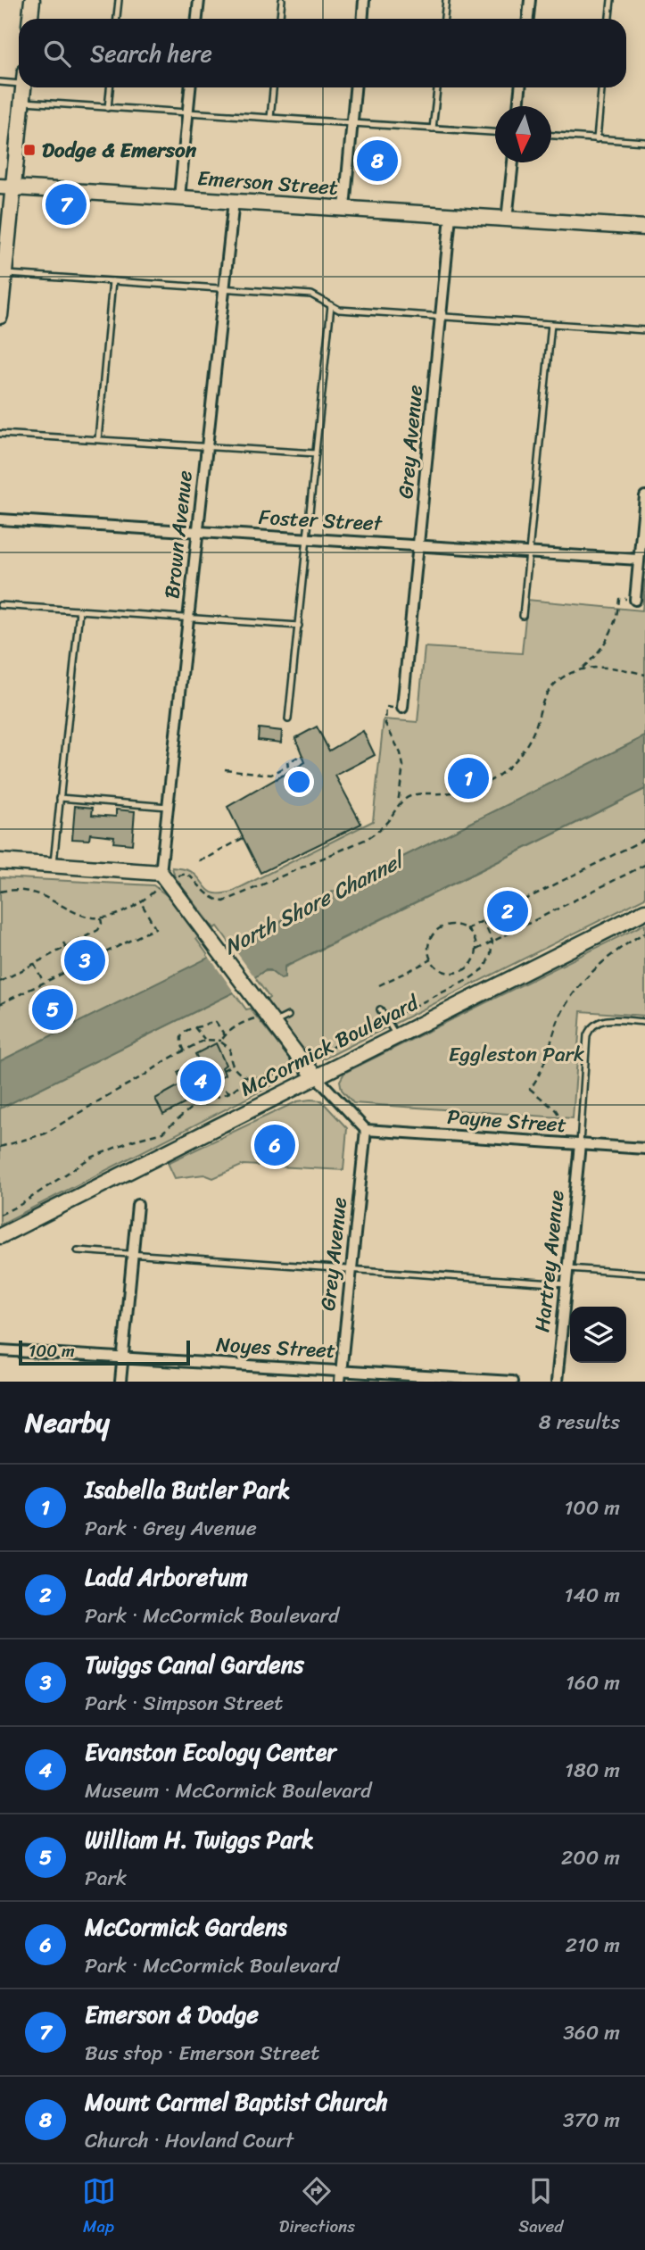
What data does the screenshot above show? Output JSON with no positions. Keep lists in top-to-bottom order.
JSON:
{
  "streets": {
    "main road": ["Emerson Street", "McCormick Boulevard"],
    "street": [
      "Grey Avenue",
      "Foster Street",
      "Brown Avenue",
      "Payne Street",
      "Hartrey Avenue",
      "Noyes Street"
    ]
  },
  "crossings": [
    ["Emerson Street", "Grey Avenue"],
    ["Emerson Street", "Brown Avenue"],
    ["Grey Avenue", "Foster Street"],
    ["Grey Avenue", "Payne Street"],
    ["Grey Avenue", "Noyes Street"],
    ["Foster Street", "Brown Avenue"],
    ["Payne Street", "Hartrey Avenue"]
  ],
  "water": ["North Shore Channel"],
  "parks": ["Eggleston Park"],
  "places": {
    "transit": ["Dodge & Emerson"]
  },
  "scale_bar": "100 m",
  "north": "bottom",
  "page": {
    "search": "Search here",
    "pins": [
      "8",
      "7",
      "1",
      "2",
      "3",
      "5",
      "4",
      "6"
    ],
    "scale": "100 m",
    "heading": ["Nearby", "8 results"],
    "list": [
      {
        "mark": "1",
        "name": "Isabella Butler Park",
        "note": "Park · Grey Avenue",
        "value": "100 m"
      },
      {
        "mark": "2",
        "name": "Ladd Arboretum",
        "note": "Park · McCormick Boulevard",
        "value": "140 m"
      },
      {
        "mark": "3",
        "name": "Twiggs Canal Gardens",
        "note": "Park · Simpson Street",
        "value": "160 m"
      },
      {
        "mark": "4",
        "name": "Evanston Ecology Center",
        "note": "Museum · McCormick Boulevard",
        "value": "180 m"
      },
      {
        "mark": "5",
        "name": "William H. Twiggs Park",
        "note": "Park",
        "value": "200 m"
      },
      {
        "mark": "6",
        "name": "McCormick Gardens",
        "note": "Park · McCormick Boulevard",
        "value": "210 m"
      },
      {
        "mark": "7",
        "name": "Emerson & Dodge",
        "note": "Bus stop · Emerson Street",
        "value": "360 m"
      },
      {
        "mark": "8",
        "name": "Mount Carmel Baptist Church",
        "note": "Church · Hovland Court",
        "value": "370 m"
      }
    ],
    "nav": ["Map", "Directions", "Saved"]
  }
}
